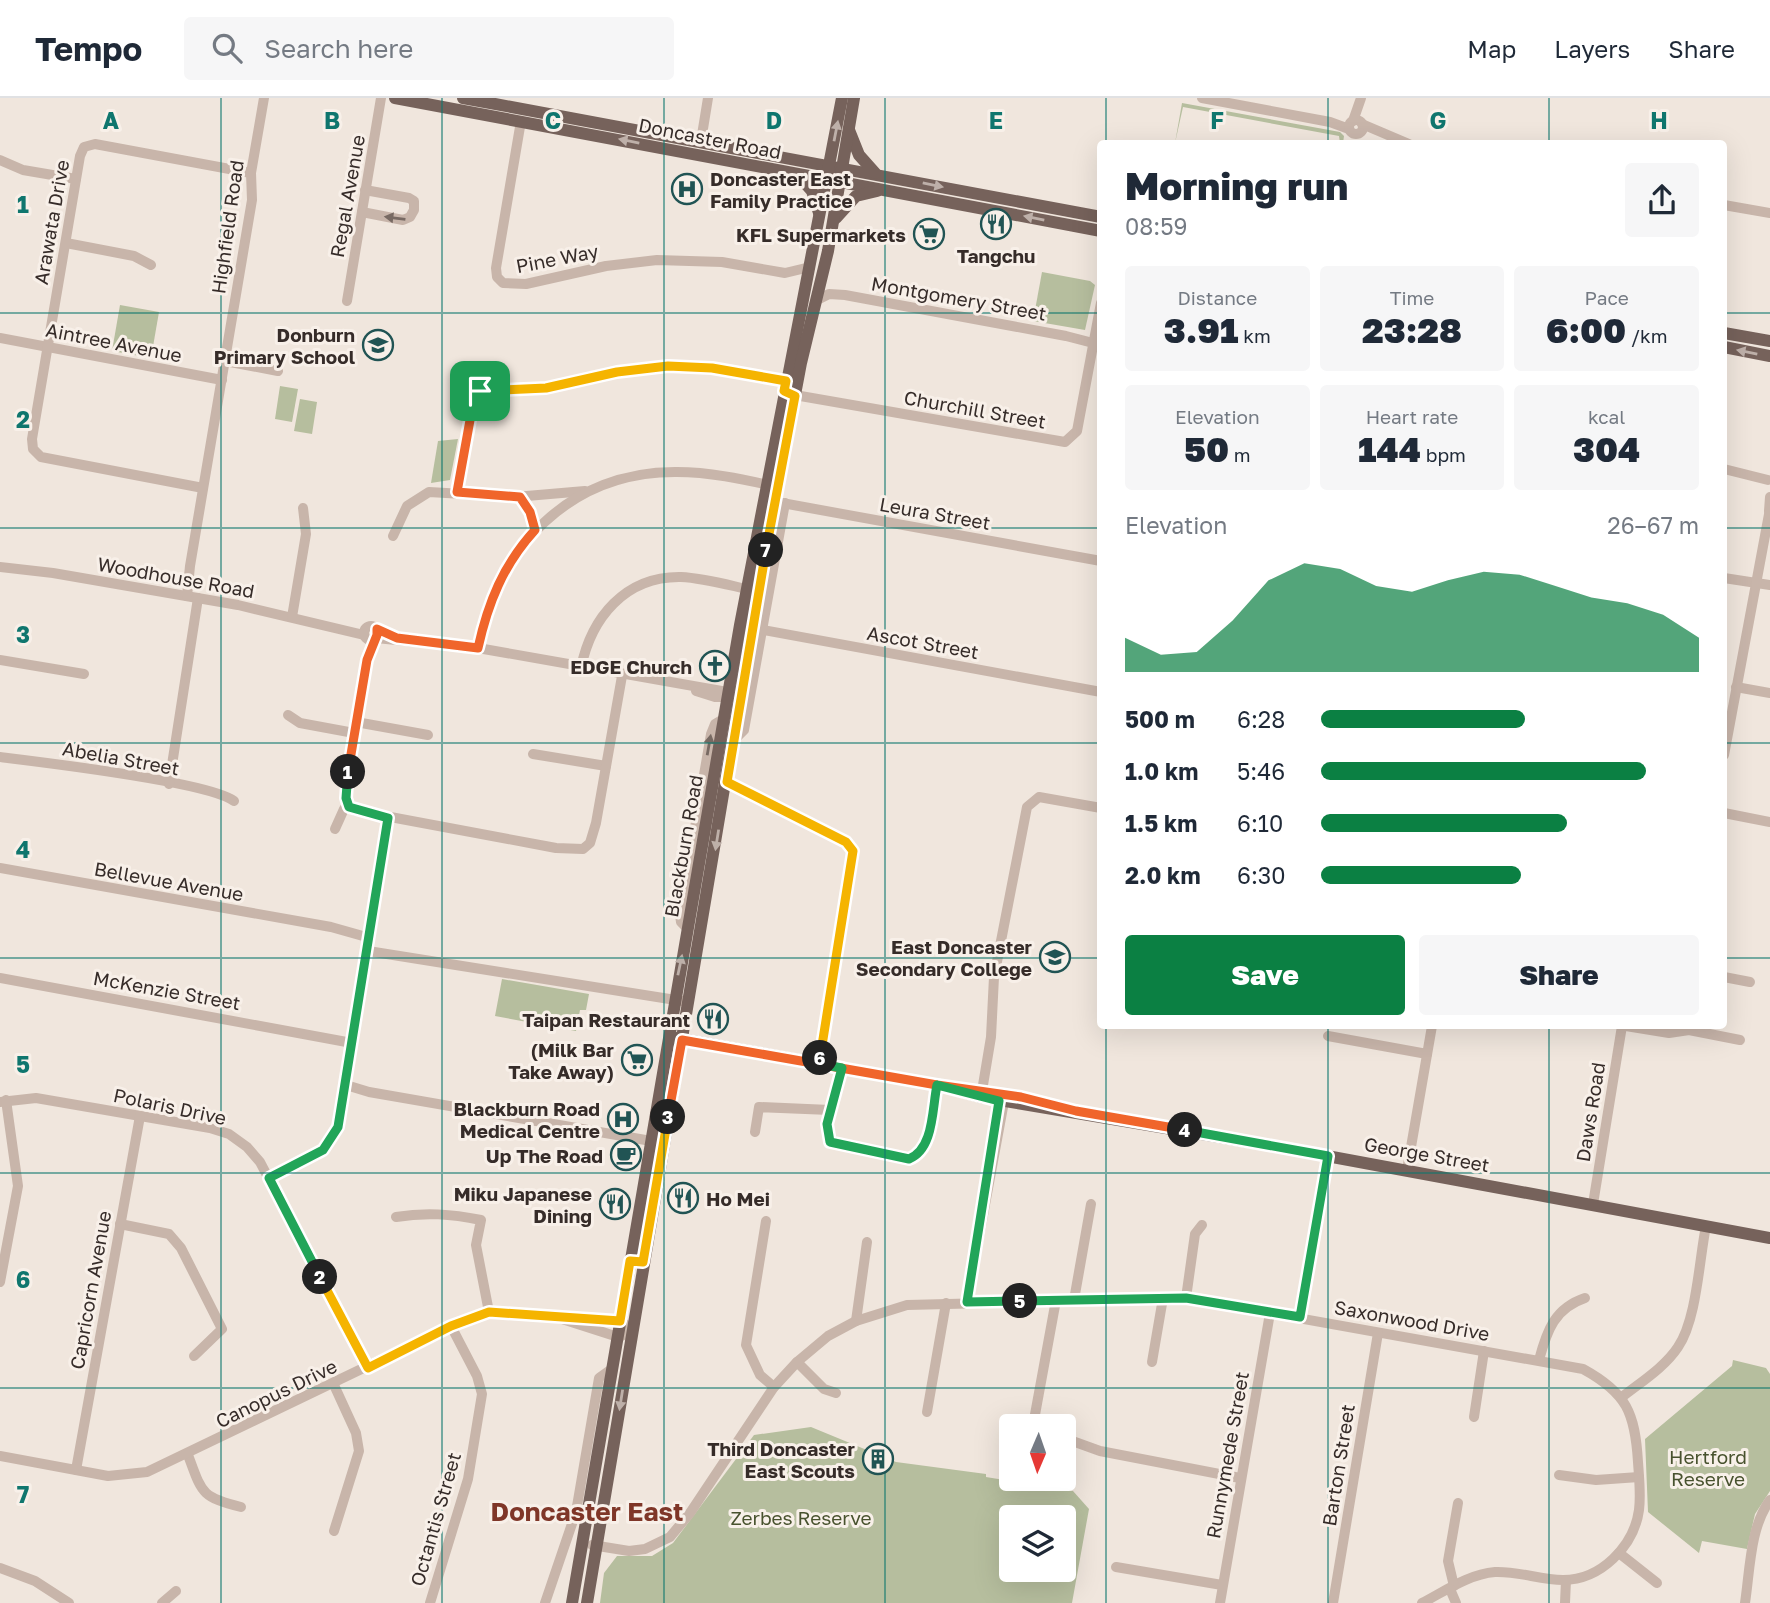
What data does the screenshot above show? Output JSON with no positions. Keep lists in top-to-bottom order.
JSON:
{
  "streets": {
    "main road": ["Doncaster Road", "Blackburn Road", "George Street"],
    "street": [
      "Regal Avenue",
      "Arawata Drive",
      "Highfield Road",
      "Pine Way",
      "Montgomery Street",
      "Aintree Avenue",
      "Churchill Street",
      "Leura Street",
      "Woodhouse Road",
      "Ascot Street",
      "Abelia Street",
      "Bellevue Avenue",
      "McKenzie Street",
      "Polaris Drive",
      "Daws Road",
      "Capricorn Avenue",
      "Saxonwood Drive",
      "Canopus Drive",
      "Runnymede Street",
      "Barton Street",
      "Octantis Street"
    ]
  },
  "crossings": [
    ["Doncaster Road", "Pine Way"],
    ["Doncaster Road", "Blackburn Road"],
    ["Arawata Drive", "Highfield Road"],
    ["Arawata Drive", "Aintree Avenue"],
    ["Highfield Road", "Aintree Avenue"],
    ["Highfield Road", "Woodhouse Road"],
    ["Highfield Road", "Abelia Street"],
    ["Pine Way", "Montgomery Street"],
    ["Pine Way", "Blackburn Road"],
    ["Montgomery Street", "Churchill Street"],
    ["Montgomery Street", "Blackburn Road"],
    ["Churchill Street", "Blackburn Road"],
    ["Leura Street", "Blackburn Road"],
    ["Woodhouse Road", "Blackburn Road"],
    ["Ascot Street", "Blackburn Road"],
    ["Blackburn Road", "Bellevue Avenue"],
    ["Blackburn Road", "George Street"],
    ["Blackburn Road", "Saxonwood Drive"],
    ["Blackburn Road", "Canopus Drive"],
    ["Polaris Drive", "Capricorn Avenue"],
    ["Polaris Drive", "Canopus Drive"],
    ["Daws Road", "George Street"],
    ["Capricorn Avenue", "Canopus Drive"],
    ["Saxonwood Drive", "Runnymede Street"],
    ["Saxonwood Drive", "Barton Street"],
    ["Canopus Drive", "Octantis Street"]
  ],
  "districts": ["Doncaster East"],
  "parks": ["Hertford Reserve", "Zerbes Reserve"],
  "places": {
    "hospital": ["Doncaster East Family Practice", "Blackburn Road Medical Centre"],
    "restaurant": [
      "Tangchu",
      "Taipan Restaurant",
      "Ho Mei",
      "Miku Japanese Dining"
    ],
    "supermarket": ["KFL Supermarkets", "(Milk Bar Take Away)"],
    "school or university": ["Donburn Primary School", "East Doncaster Secondary College"],
    "church": ["EDGE Church"],
    "cafe": ["Up The Road"],
    "building": ["Third Doncaster East Scouts"]
  },
  "north": "bottom",
  "page": {
    "header": "Tempo",
    "search": "Search here",
    "nav": ["Map", "Layers", "Share"],
    "heading": ["Morning run", "08:59"],
    "stats": [
      ["Distance", "3.91 km"],
      ["Time", "23:28"],
      ["Pace", "6:00 /km"],
      ["Elevation", "50 m"],
      ["Heart rate", "144 bpm"],
      ["kcal", "304"]
    ],
    "chart": ["Elevation", "26–67 m"],
    "pins": [
      "7",
      "1",
      "6",
      "3",
      "4",
      "2",
      "5"
    ],
    "list": [
      {
        "name": "500 m",
        "note": "6:28"
      },
      {
        "name": "1.0 km",
        "note": "5:46"
      },
      {
        "name": "1.5 km",
        "note": "6:10"
      },
      {
        "name": "2.0 km",
        "note": "6:30"
      }
    ],
    "buttons": ["Save", "Share"]
  },
  "grid": {
    "columns": [
      "A",
      "B",
      "C",
      "D",
      "E",
      "F",
      "G",
      "H"
    ],
    "rows": [
      "1",
      "2",
      "3",
      "4",
      "5",
      "6",
      "7"
    ]
  }
}
